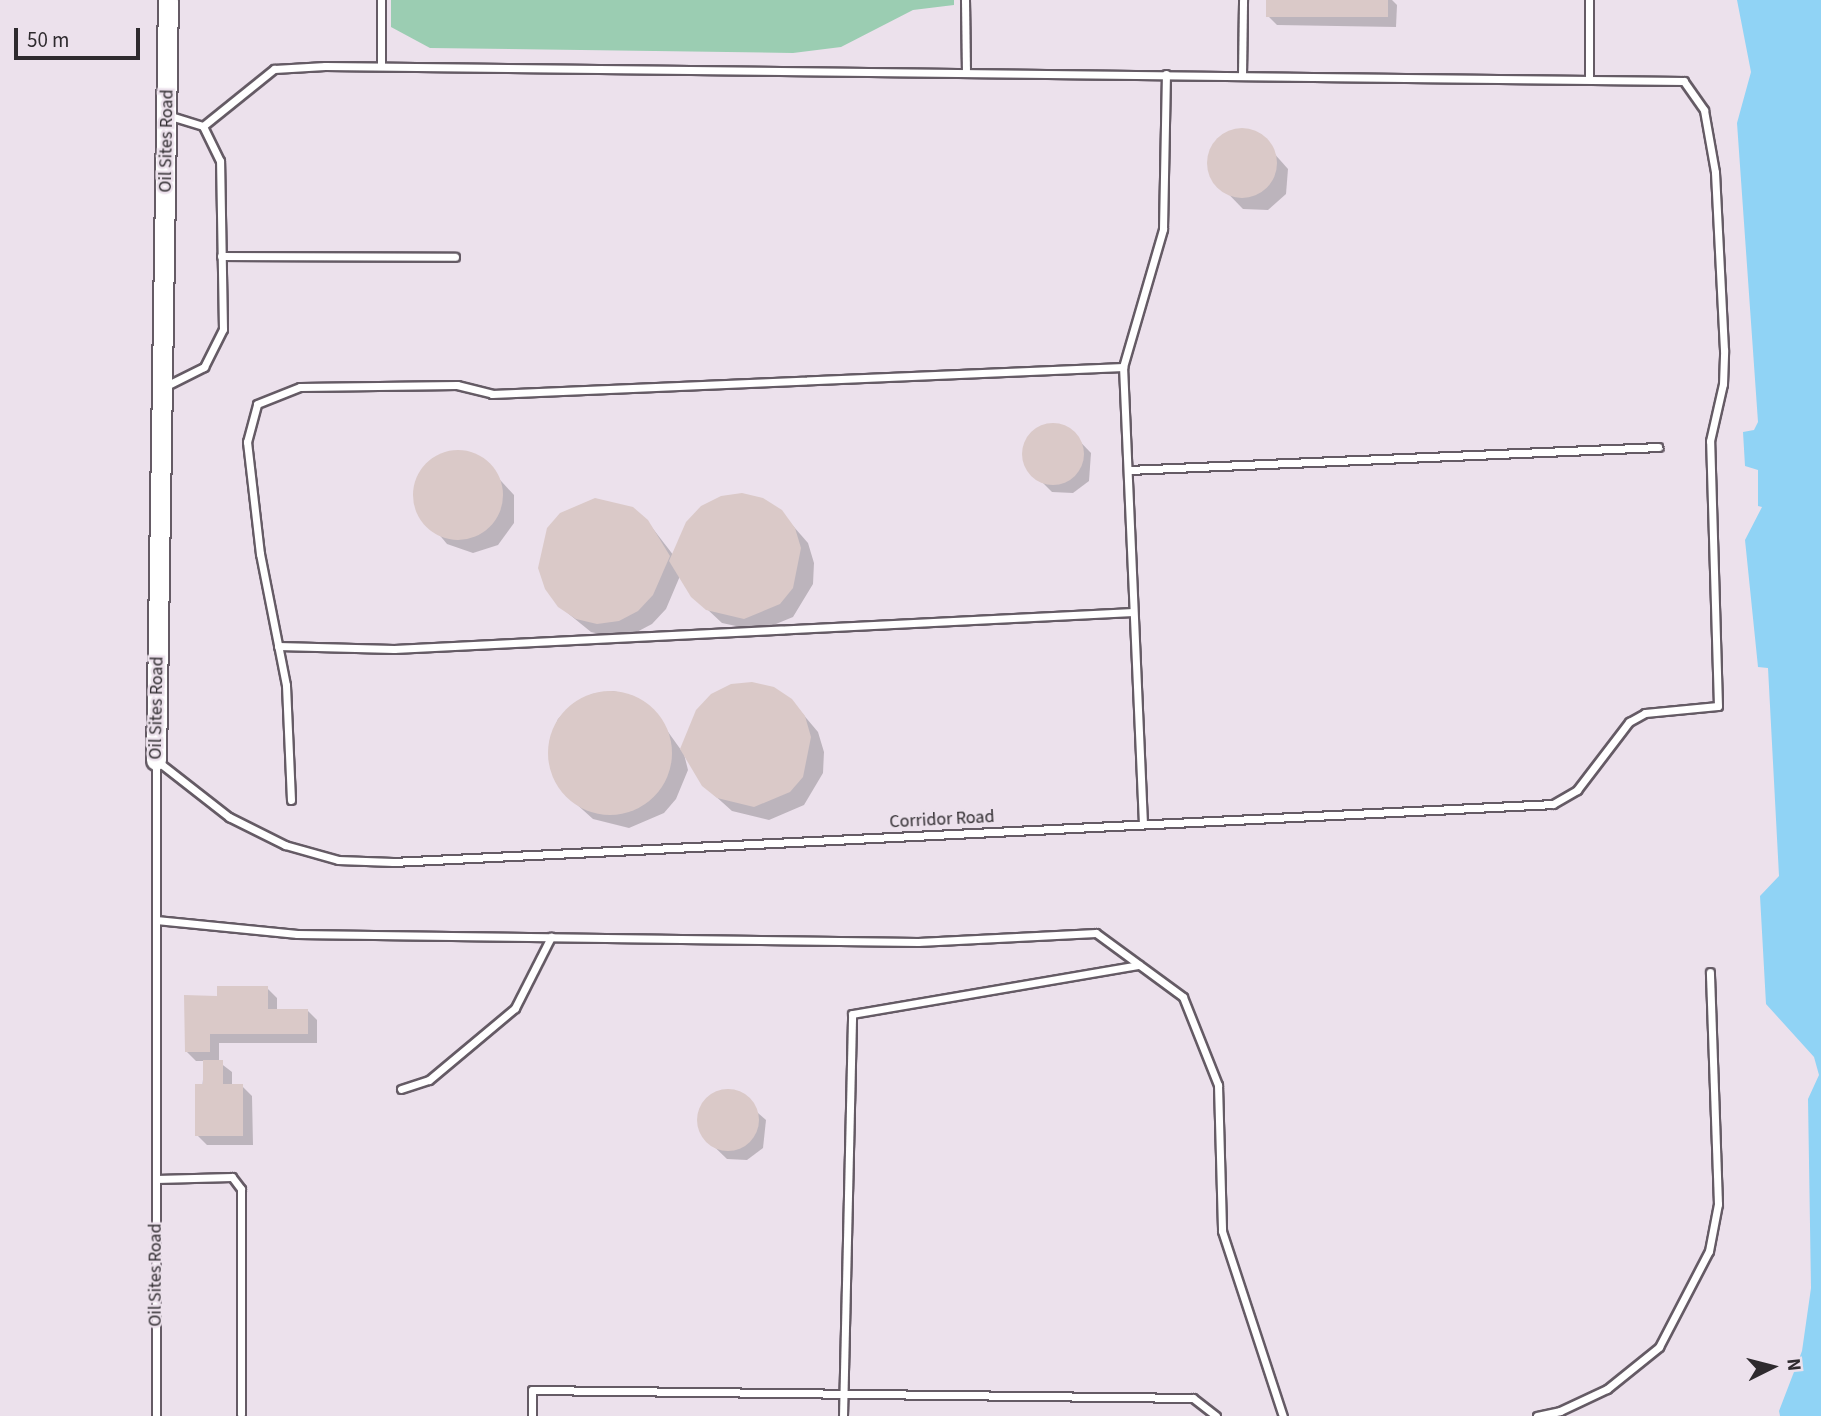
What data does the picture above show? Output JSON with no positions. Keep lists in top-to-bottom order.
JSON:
{
  "streets": {
    "street": ["Oil Sites Road"],
    "lane": ["Corridor Road"]
  },
  "crossings": [
    ["Oil Sites Road", "Corridor Road"]
  ],
  "scale_bar": "50 m",
  "north": "right"
}
